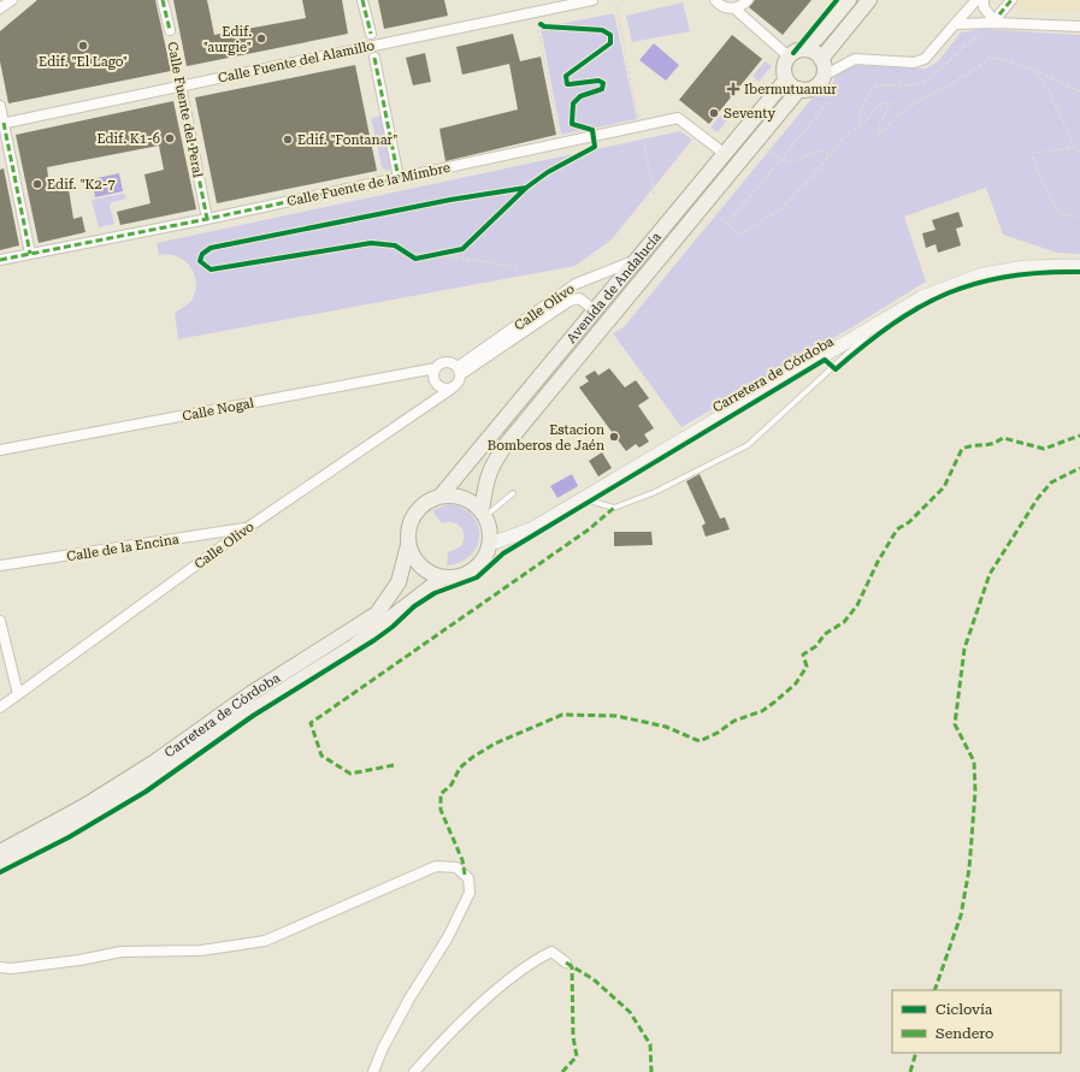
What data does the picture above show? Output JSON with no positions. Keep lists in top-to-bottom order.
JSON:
{
  "streets": {
    "main road": ["Avenida de Andalucía", "Carretera de Córdoba"],
    "street": [
      "Calle Fuente del Alamillo",
      "Calle Fuente del Peral",
      "Calle Fuente de la Mimbre",
      "Calle Olivo",
      "Calle Nogal",
      "Calle de la Encina"
    ]
  },
  "crossings": [
    ["Calle Fuente del Alamillo", "Calle Fuente del Peral"],
    ["Calle Fuente del Peral", "Calle Fuente de la Mimbre"],
    ["Calle Fuente de la Mimbre", "Avenida de Andalucía"],
    ["Avenida de Andalucía", "Calle Olivo"],
    ["Avenida de Andalucía", "Carretera de Córdoba"],
    ["Calle Olivo", "Calle Nogal"],
    ["Calle Olivo", "Calle de la Encina"]
  ],
  "places": {
    "other": [
      "Edif. \"aurgie\"",
      "Edif. \"El Lago\"",
      "Seventy",
      "Edif. K1-6",
      "Edif. \"Fontanar\"",
      "Edif. \"K2-7",
      "Estacion Bomberos de Jaén"
    ],
    "health": ["Ibermutuamur"]
  },
  "legend": ["Ciclovía", "Sendero"]
}
